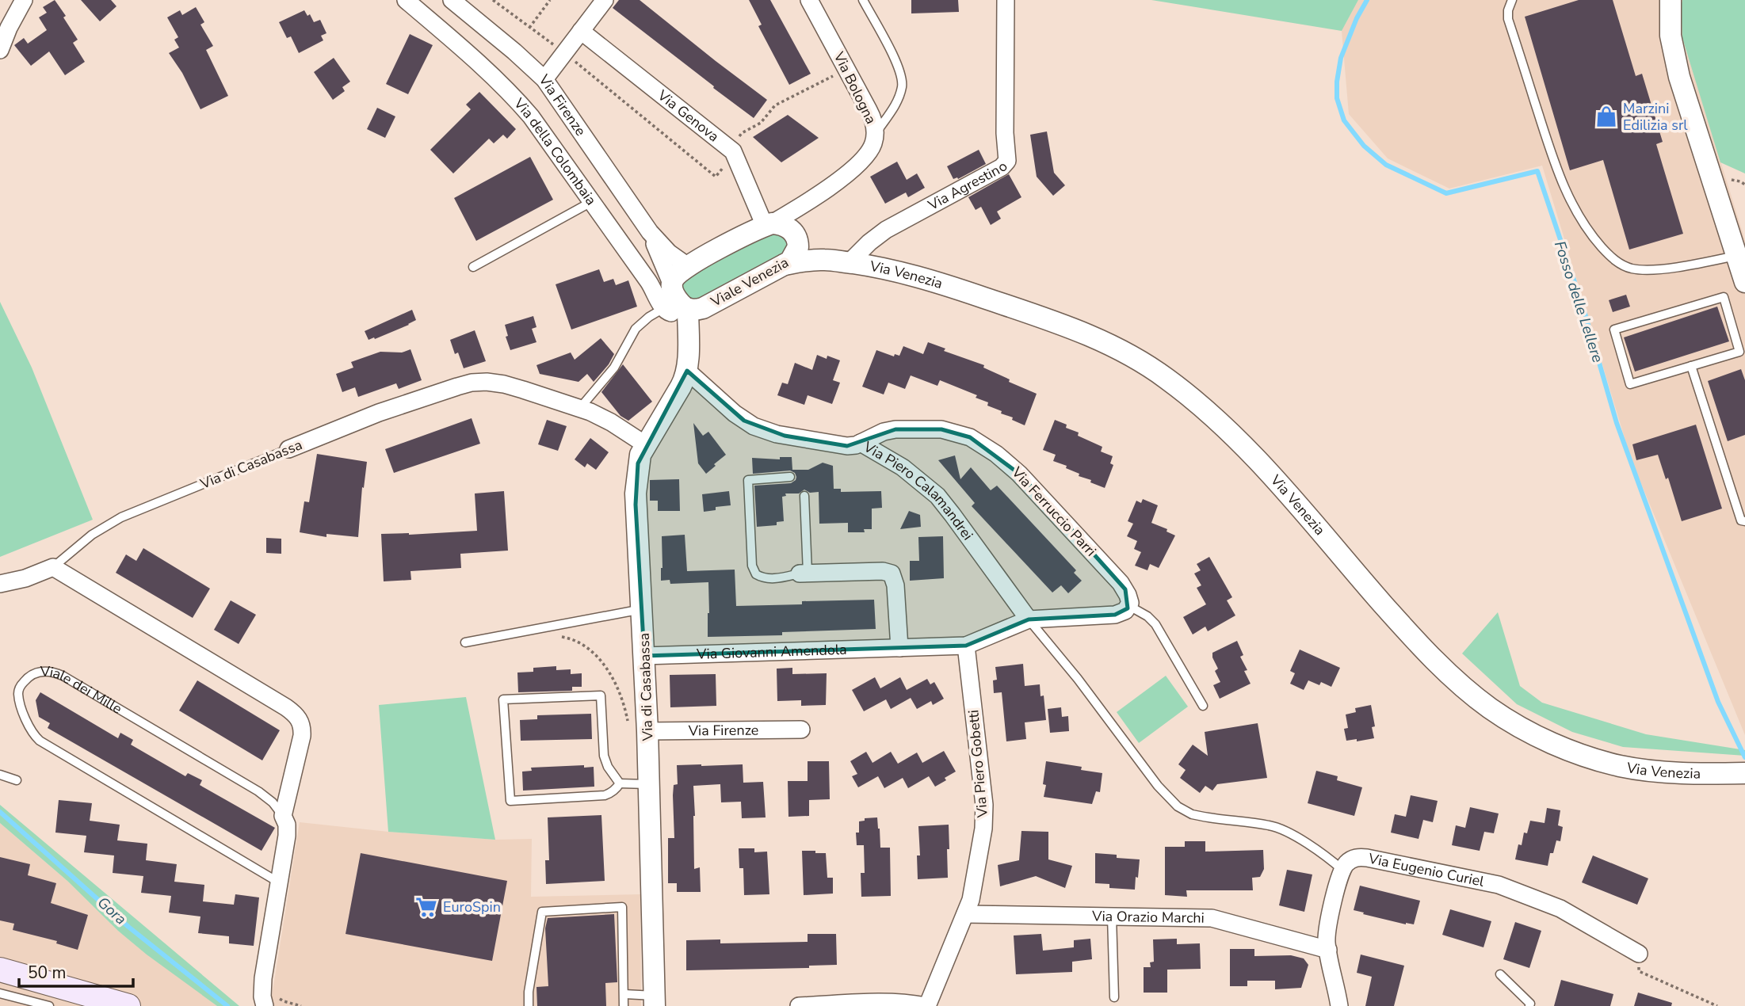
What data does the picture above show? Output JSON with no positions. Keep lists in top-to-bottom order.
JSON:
{
  "streets": {
    "street": [
      "Via Bologna",
      "Via Firenze",
      "Via Genova",
      "Via della Colombaia",
      "Via Agrestino",
      "Via Venezia",
      "Viale Venezia",
      "Via di Casabassa",
      "Via Piero Calamandrei",
      "Via Ferruccio Parri",
      "Via Giovanni Amendola",
      "Via Piero Gobetti",
      "Via Eugenio Curiel",
      "Via Orazio Marchi"
    ],
    "lane": ["Viale dei Mille"]
  },
  "crossings": [
    ["Via Bologna", "Via Firenze"],
    ["Via Bologna", "Via Genova"],
    ["Via Bologna", "Via Venezia"],
    ["Via Bologna", "Viale Venezia"],
    ["Via Firenze", "Via della Colombaia"],
    ["Via Firenze", "Viale Venezia"],
    ["Via Firenze", "Via di Casabassa"],
    ["Via Firenze", "Via Piero Calamandrei"],
    ["Via della Colombaia", "Viale Venezia"],
    ["Via Agrestino", "Via Venezia"],
    ["Via Venezia", "Viale Venezia"],
    ["Via di Casabassa", "Via Giovanni Amendola"],
    ["Via Piero Calamandrei", "Via Ferruccio Parri"],
    ["Via Giovanni Amendola", "Via Piero Gobetti"],
    ["Via Piero Gobetti", "Via Orazio Marchi"]
  ],
  "water": ["Fosso delle Lellere", "Gora"],
  "places": {
    "shop": ["Marzini Edilizia srl"],
    "supermarket": ["EuroSpin"]
  },
  "scale_bar": "50 m"
}
